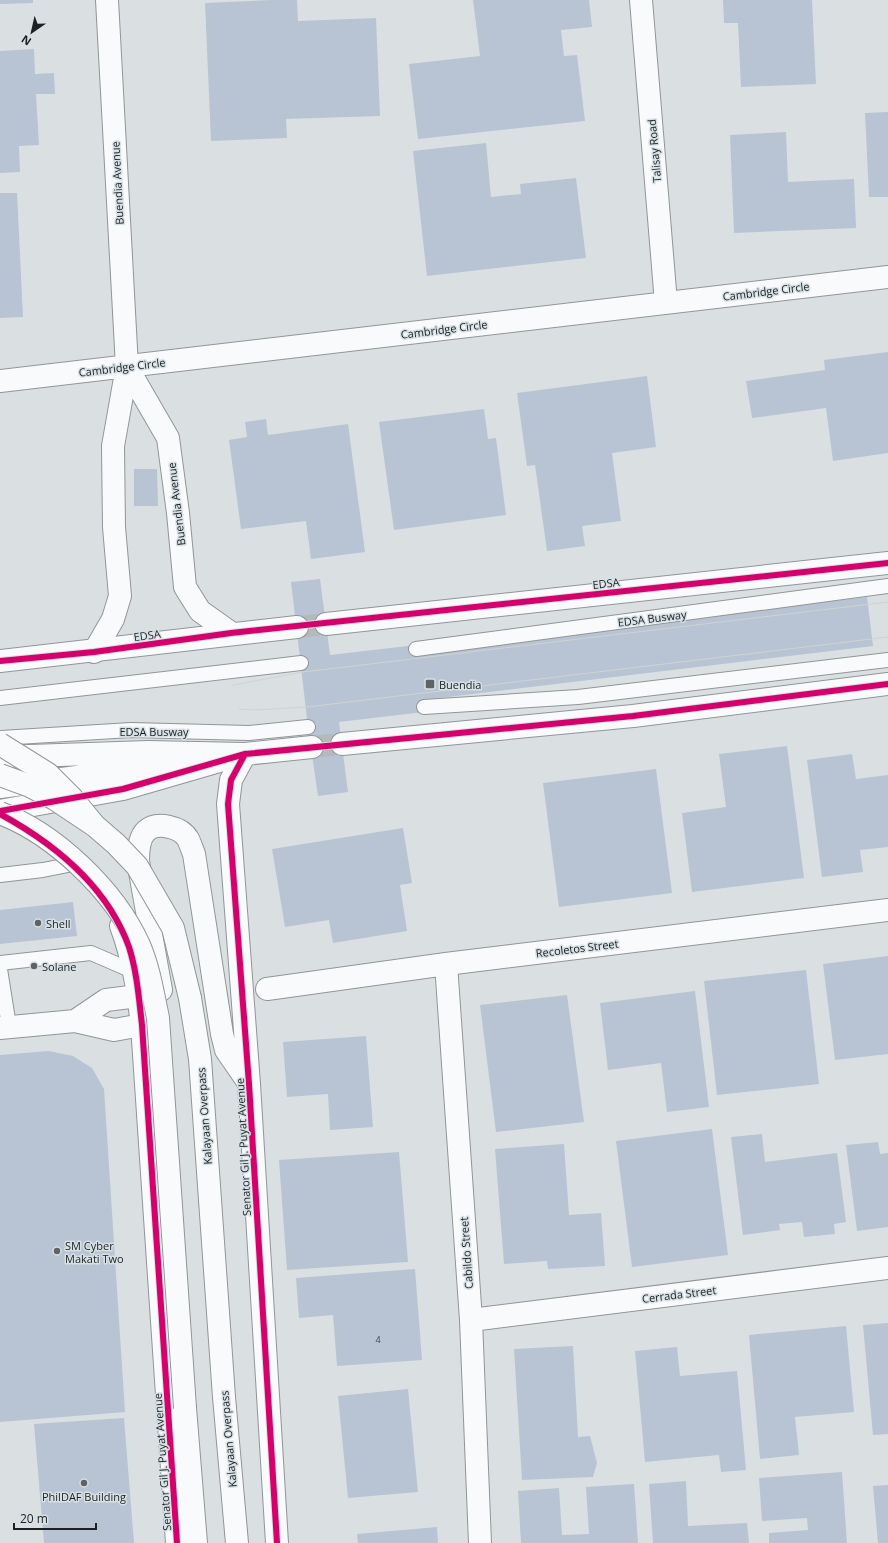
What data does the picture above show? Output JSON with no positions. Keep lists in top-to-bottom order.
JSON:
{
  "streets": {
    "main road": [
      "Talisay Road",
      "Buendia Avenue",
      "Cambridge Circle",
      "EDSA",
      "Recoletos Street",
      "Kalayaan Overpass",
      "Senator Gil J. Puyat Avenue",
      "Cabildo Street",
      "Cerrada Street"
    ],
    "lane": ["EDSA Busway"]
  },
  "crossings": [
    ["Talisay Road", "Cambridge Circle"],
    ["Buendia Avenue", "Cambridge Circle"],
    ["Buendia Avenue", "EDSA"],
    ["Recoletos Street", "Cabildo Street"],
    ["Cabildo Street", "Cerrada Street"]
  ],
  "places": {
    "transit": ["Buendia"],
    "other": [
      "Shell",
      "Solane",
      "SM Cyber Makati Two",
      "PhilDAF Building"
    ]
  },
  "house_numbers": ["4"],
  "scale_bar": "20 m",
  "north": "bottom left"
}
